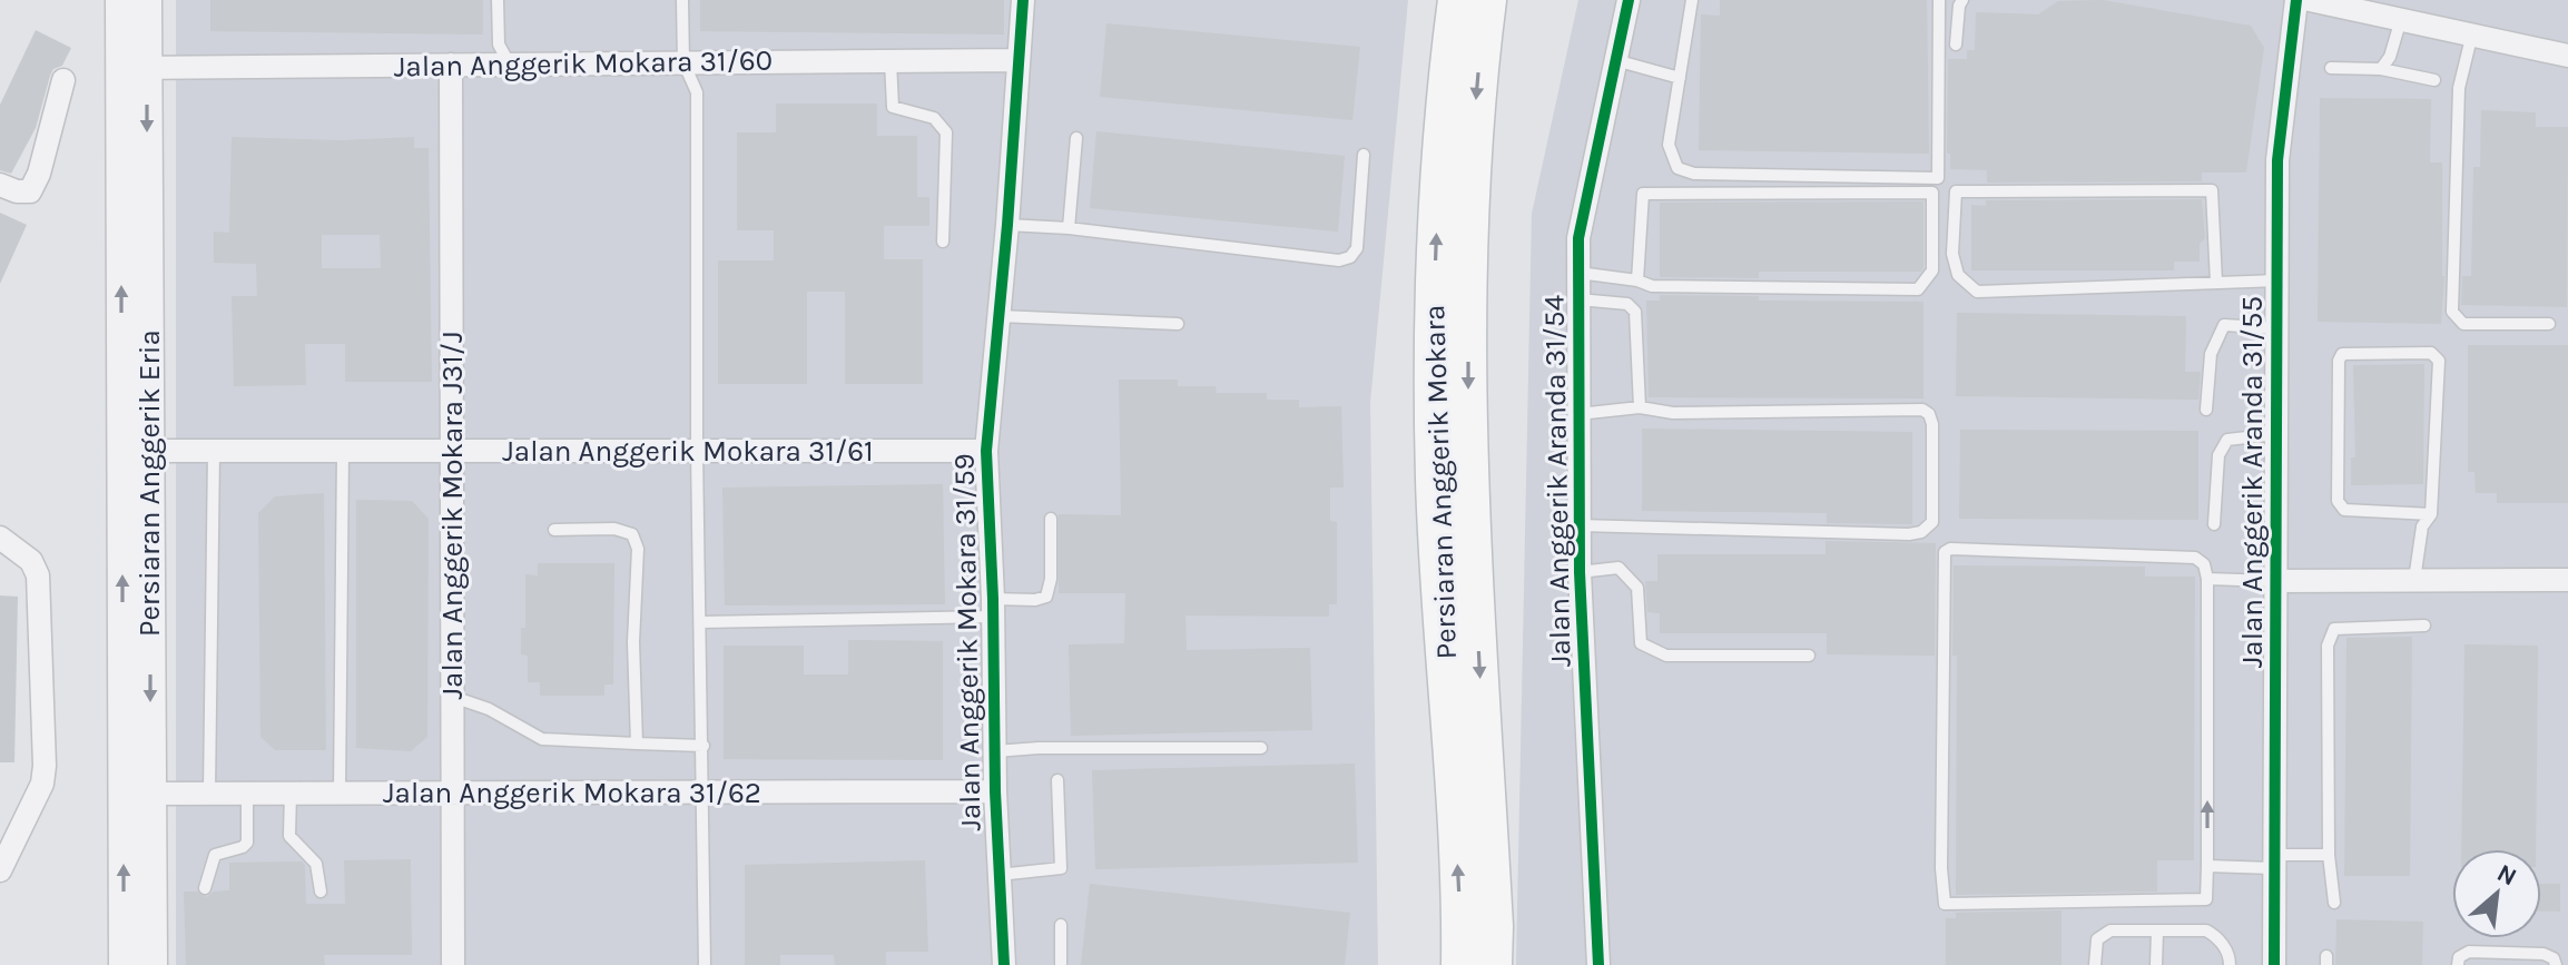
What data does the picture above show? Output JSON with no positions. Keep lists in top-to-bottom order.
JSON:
{
  "streets": {
    "main road": ["Persiaran Anggerik Mokara"],
    "street": [
      "Jalan Anggerik Mokara 31/60",
      "Jalan Anggerik Mokara 31/61",
      "Jalan Anggerik Aranda 31/54",
      "Jalan Anggerik Aranda 31/55",
      "Persiaran Anggerik Eria",
      "Jalan Anggerik Mokara J31/J",
      "Jalan Anggerik Mokara 31/59",
      "Jalan Anggerik Mokara 31/62"
    ]
  },
  "crossings": [
    ["Jalan Anggerik Mokara 31/60", "Persiaran Anggerik Eria"],
    ["Jalan Anggerik Mokara 31/60", "Jalan Anggerik Mokara J31/J"],
    ["Jalan Anggerik Mokara 31/60", "Jalan Anggerik Mokara 31/59"],
    ["Jalan Anggerik Mokara 31/61", "Persiaran Anggerik Eria"],
    ["Jalan Anggerik Mokara 31/61", "Jalan Anggerik Mokara J31/J"],
    ["Jalan Anggerik Mokara 31/61", "Jalan Anggerik Mokara 31/59"],
    ["Persiaran Anggerik Eria", "Jalan Anggerik Mokara 31/62"],
    ["Jalan Anggerik Mokara J31/J", "Jalan Anggerik Mokara 31/62"],
    ["Jalan Anggerik Mokara 31/59", "Jalan Anggerik Mokara 31/62"]
  ],
  "north": "top right"
}
